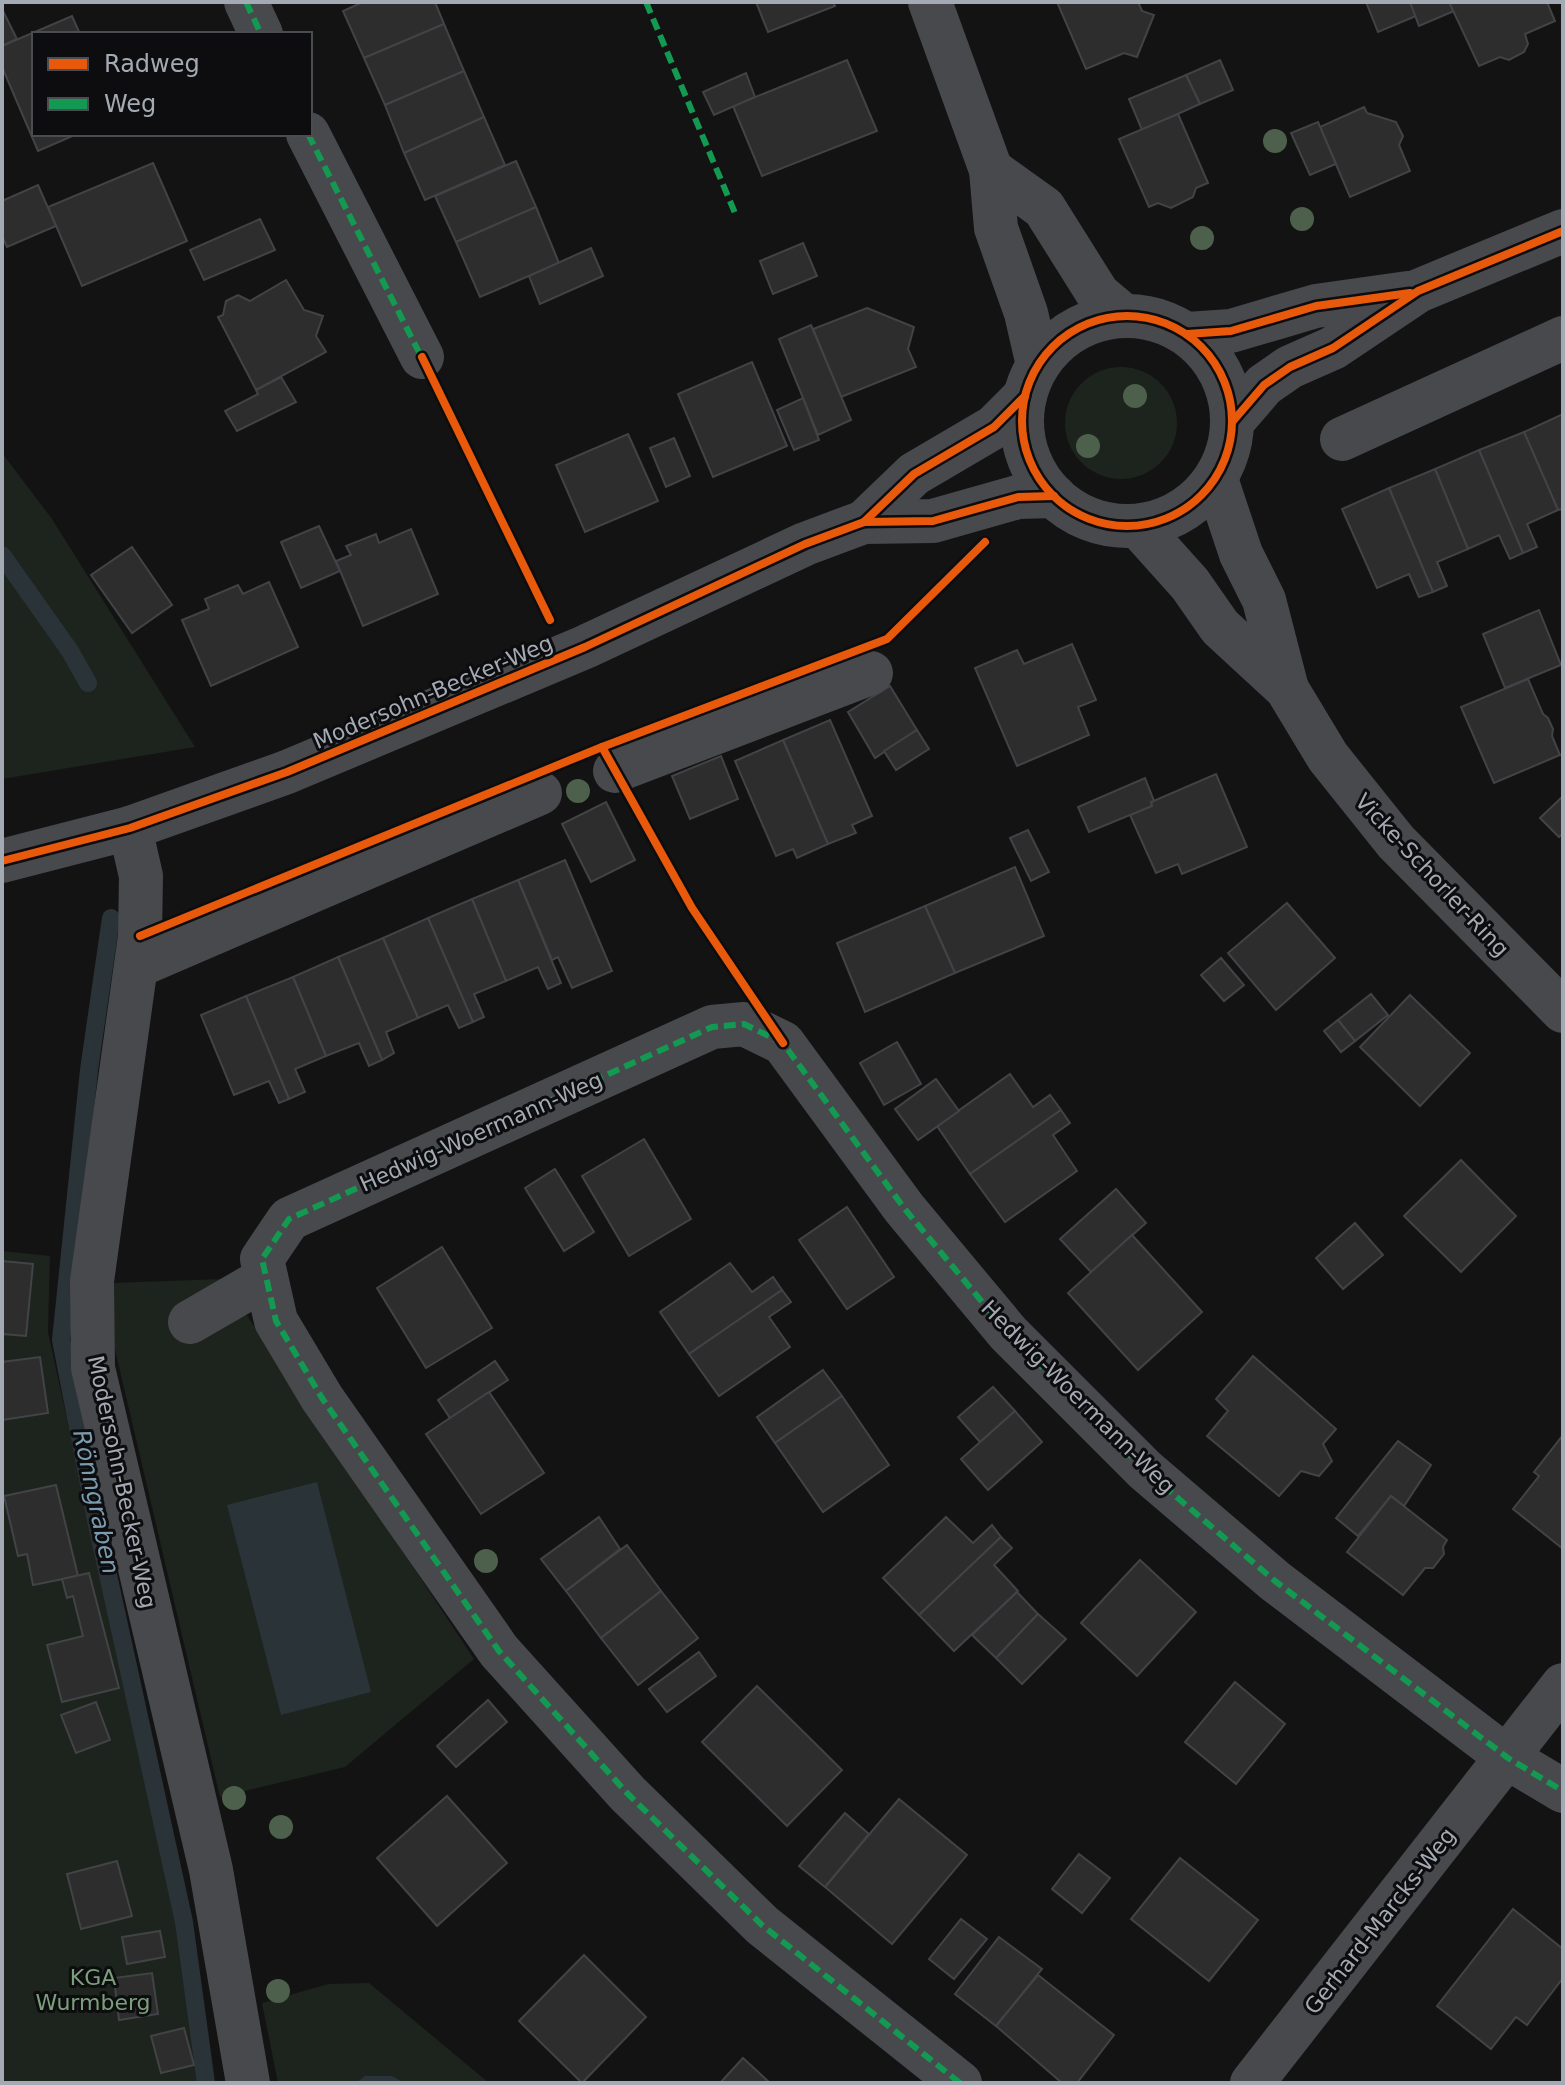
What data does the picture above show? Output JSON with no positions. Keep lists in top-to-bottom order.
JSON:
{
  "streets": {
    "street": [
      "Modersohn-Becker-Weg",
      "Vicke-Schorler-Ring",
      "Hedwig-Woermann-Weg",
      "Gerhard-Marcks-Weg"
    ]
  },
  "crossings": [
    ["Modersohn-Becker-Weg", "Vicke-Schorler-Ring"],
    ["Hedwig-Woermann-Weg", "Gerhard-Marcks-Weg"]
  ],
  "water": ["Rönngraben"],
  "parks": ["KGA Wurmberg"],
  "legend": ["Radweg", "Weg"]
}
